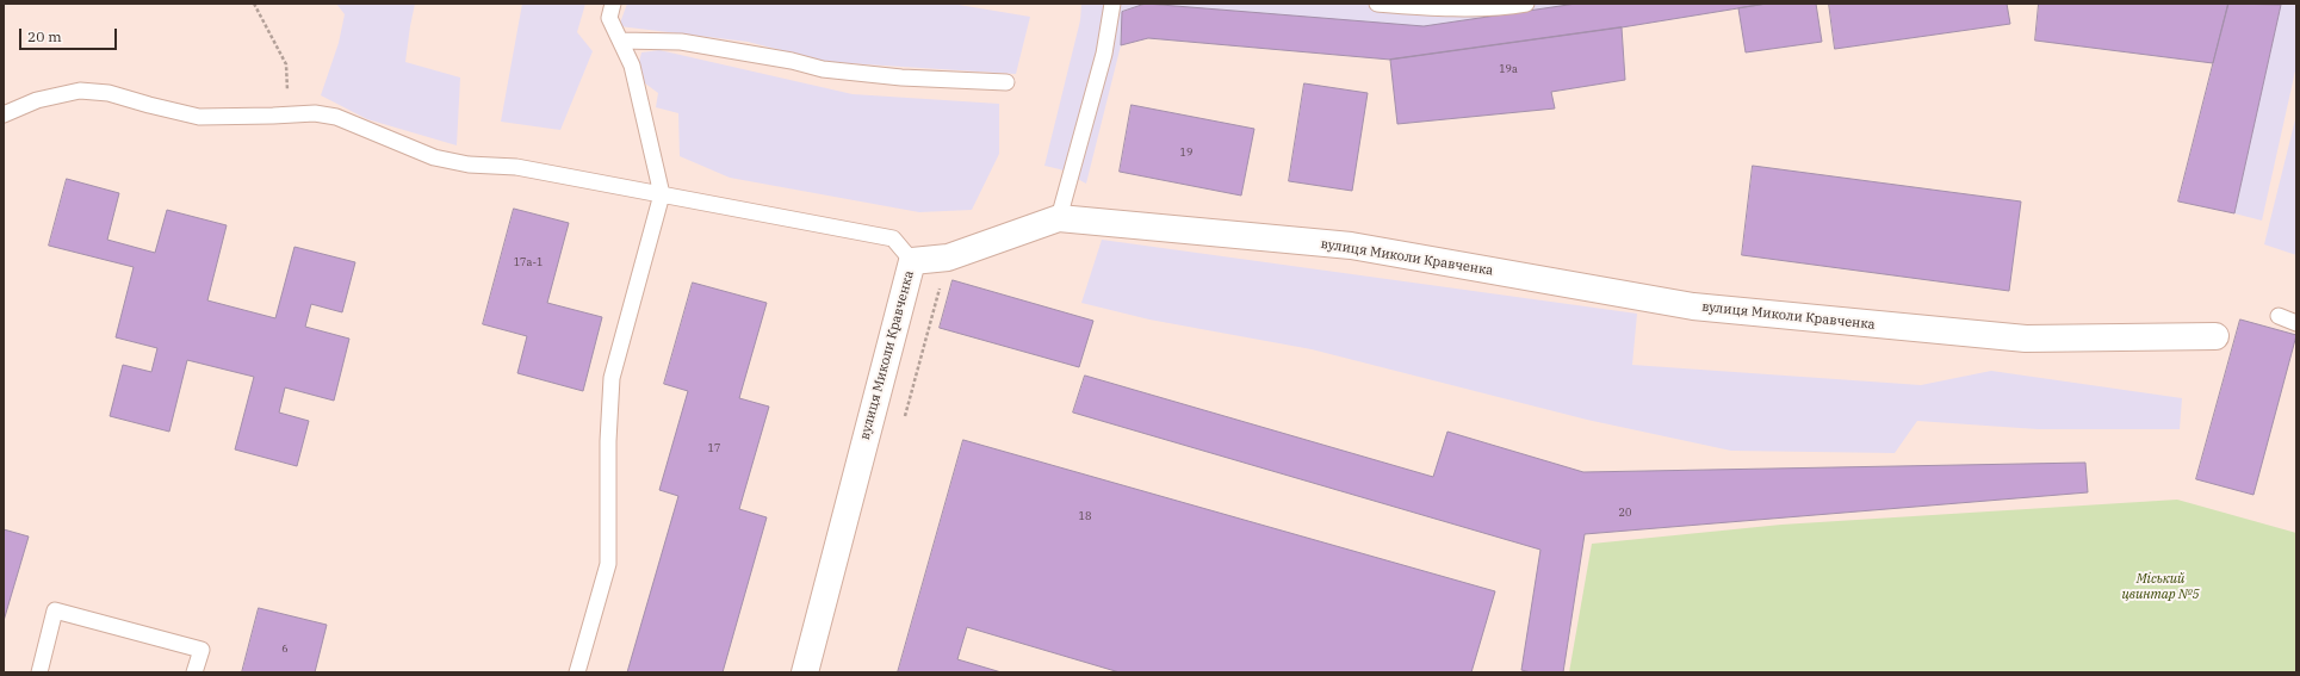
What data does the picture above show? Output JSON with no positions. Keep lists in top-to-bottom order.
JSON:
{
  "streets": {
    "street": ["вулиця Миколи Кравченка"]
  },
  "parks": ["Міський цвинтар №5"],
  "house_numbers": [
    "19а",
    "19",
    "17а-1",
    "17",
    "20",
    "18",
    "6"
  ],
  "scale_bar": "20 m"
}
